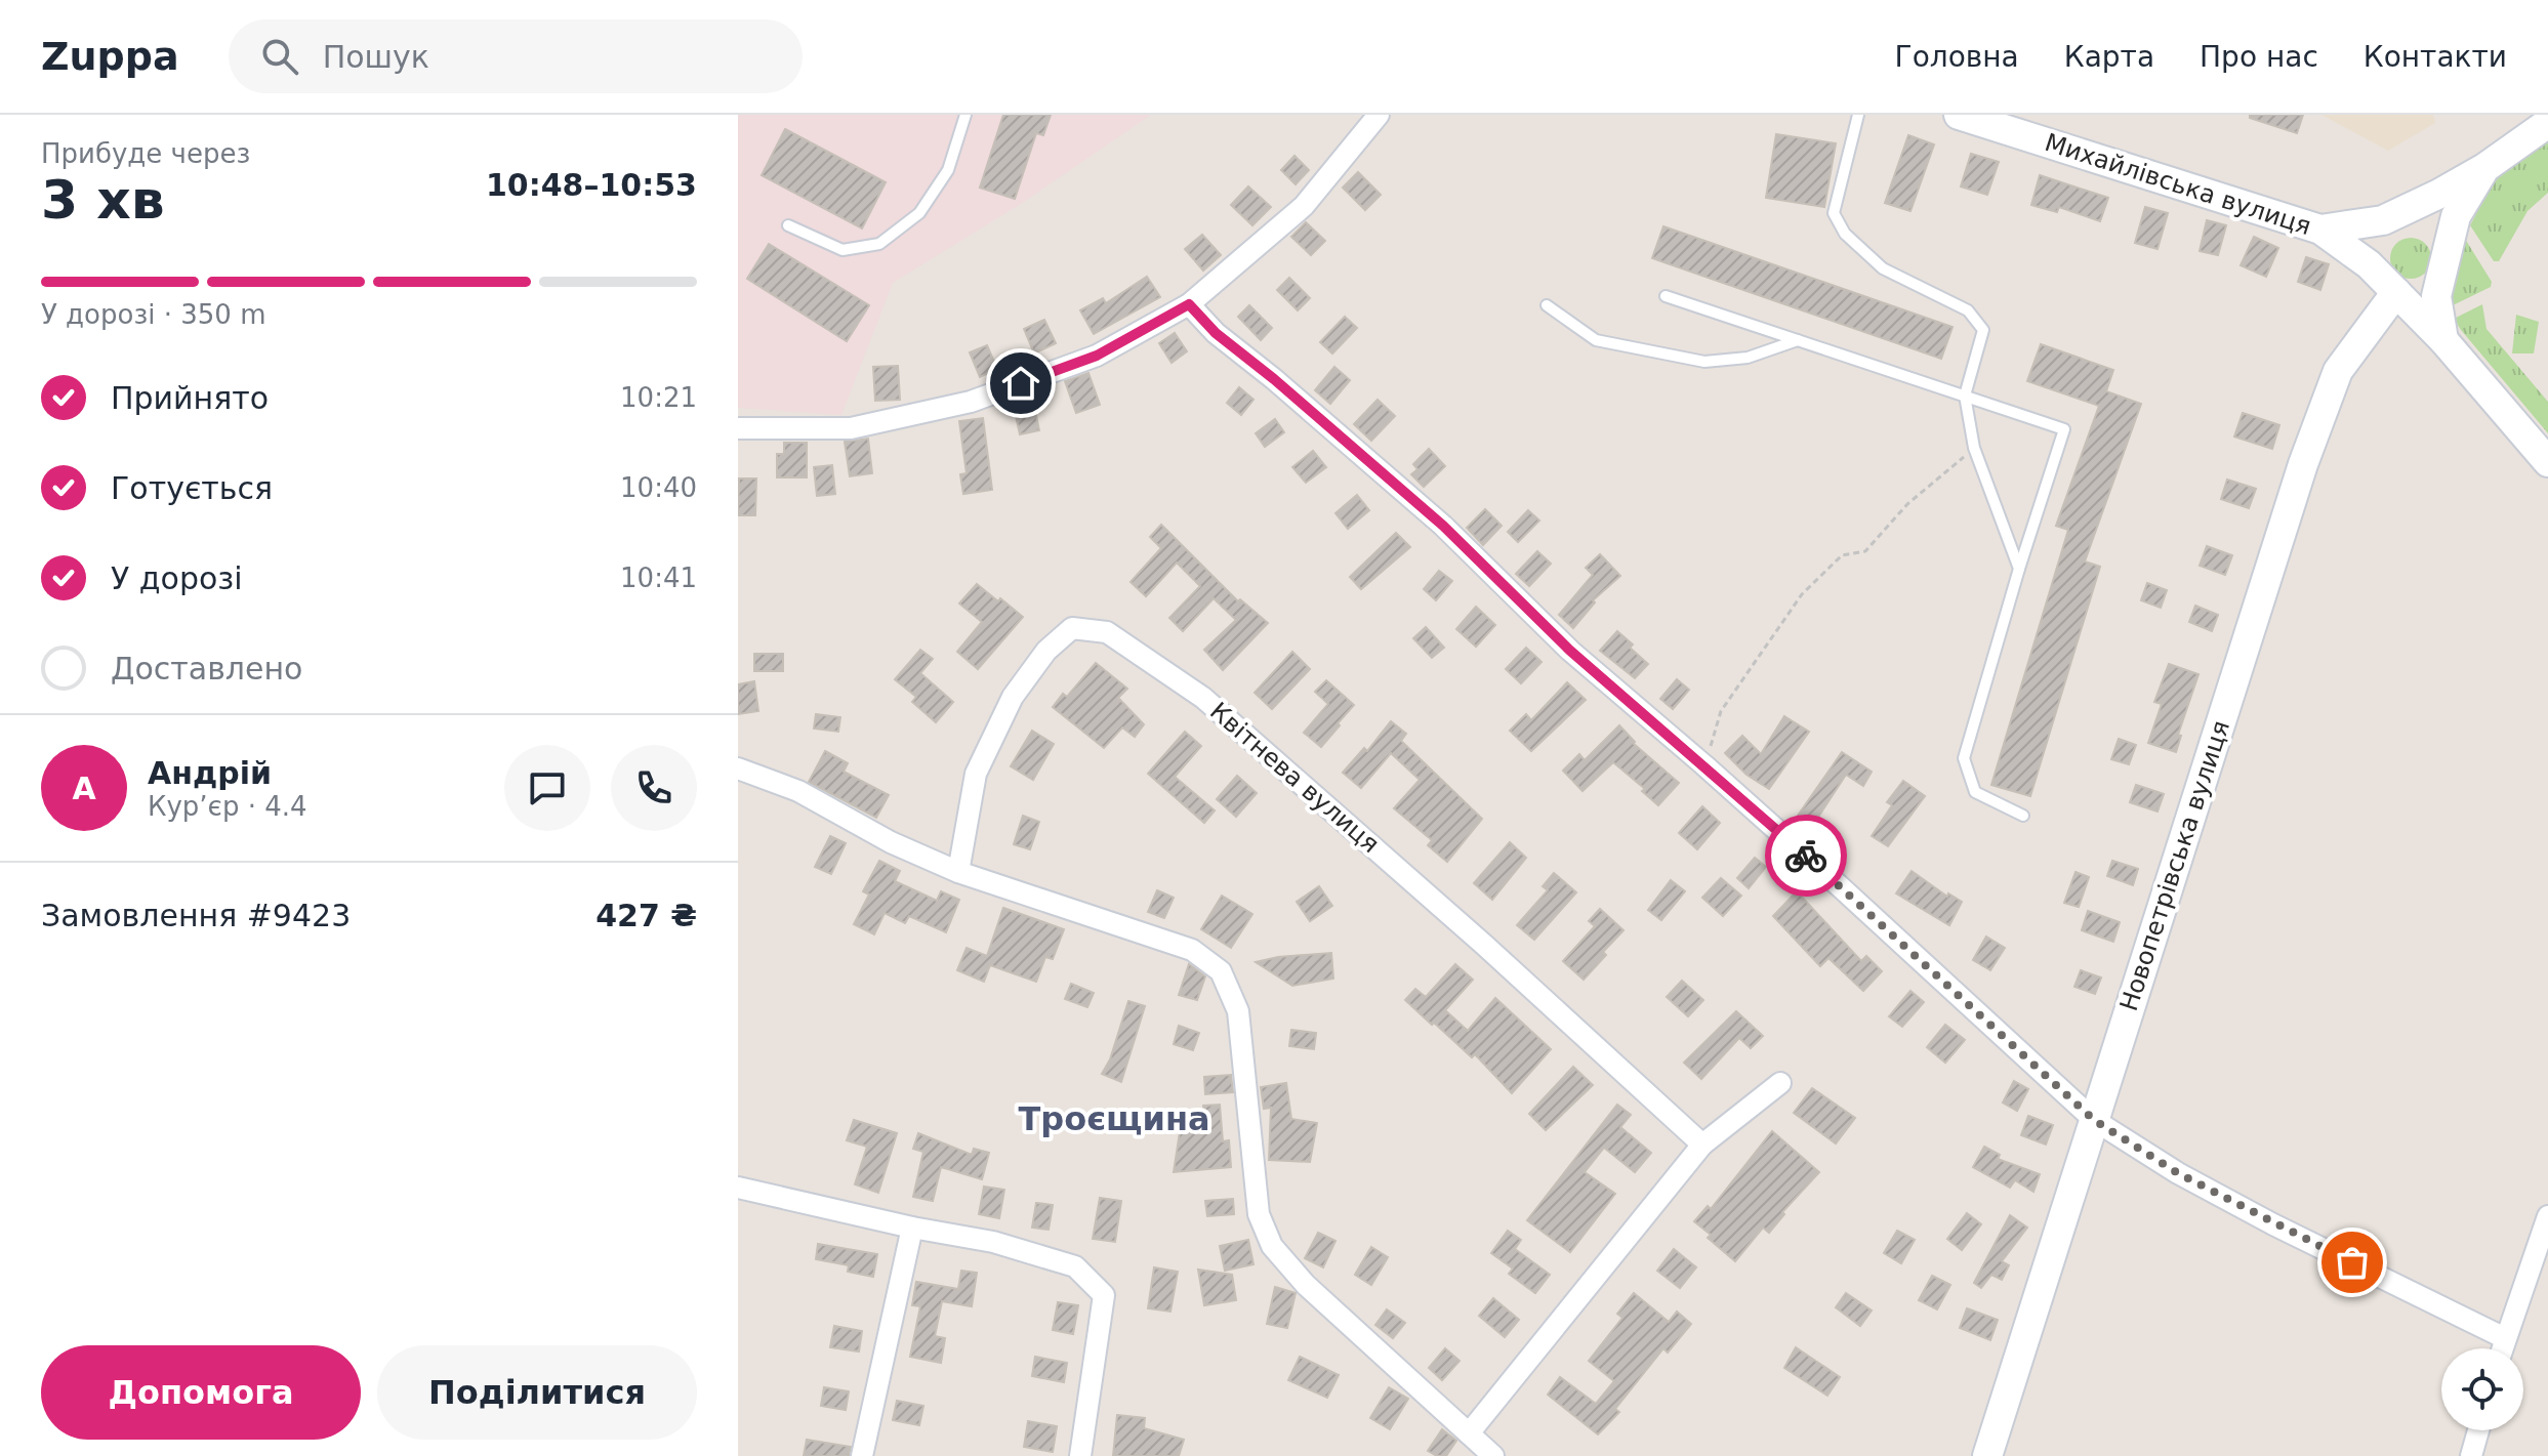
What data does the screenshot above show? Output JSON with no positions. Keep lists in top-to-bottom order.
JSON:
{
  "streets": {
    "street": ["Михайлівська вулиця", "Квітнева вулиця", "Новопетрівська вулиця"]
  },
  "crossings": [
    ["Михайлівська вулиця", "Новопетрівська вулиця"]
  ],
  "districts": ["Троєщина"],
  "page": {
    "header": "Zuppa",
    "search": "Пошук",
    "nav": [
      "Головна",
      "Карта",
      "Про нас",
      "Контакти"
    ],
    "heading": ["3 хв", "Прибуде через", "10:48–10:53"],
    "panel": [
      "Андрій",
      "Кур’єр · 4.4",
      "Замовлення #9423",
      "427 ₴"
    ],
    "bar": "У дорозі · 350 m",
    "list": [
      ["Прийнято", "10:21"],
      ["Готується", "10:40"],
      ["У дорозі", "10:41"],
      "Доставлено"
    ],
    "round": "А",
    "buttons": ["Допомога", "Поділитися"]
  }
}
